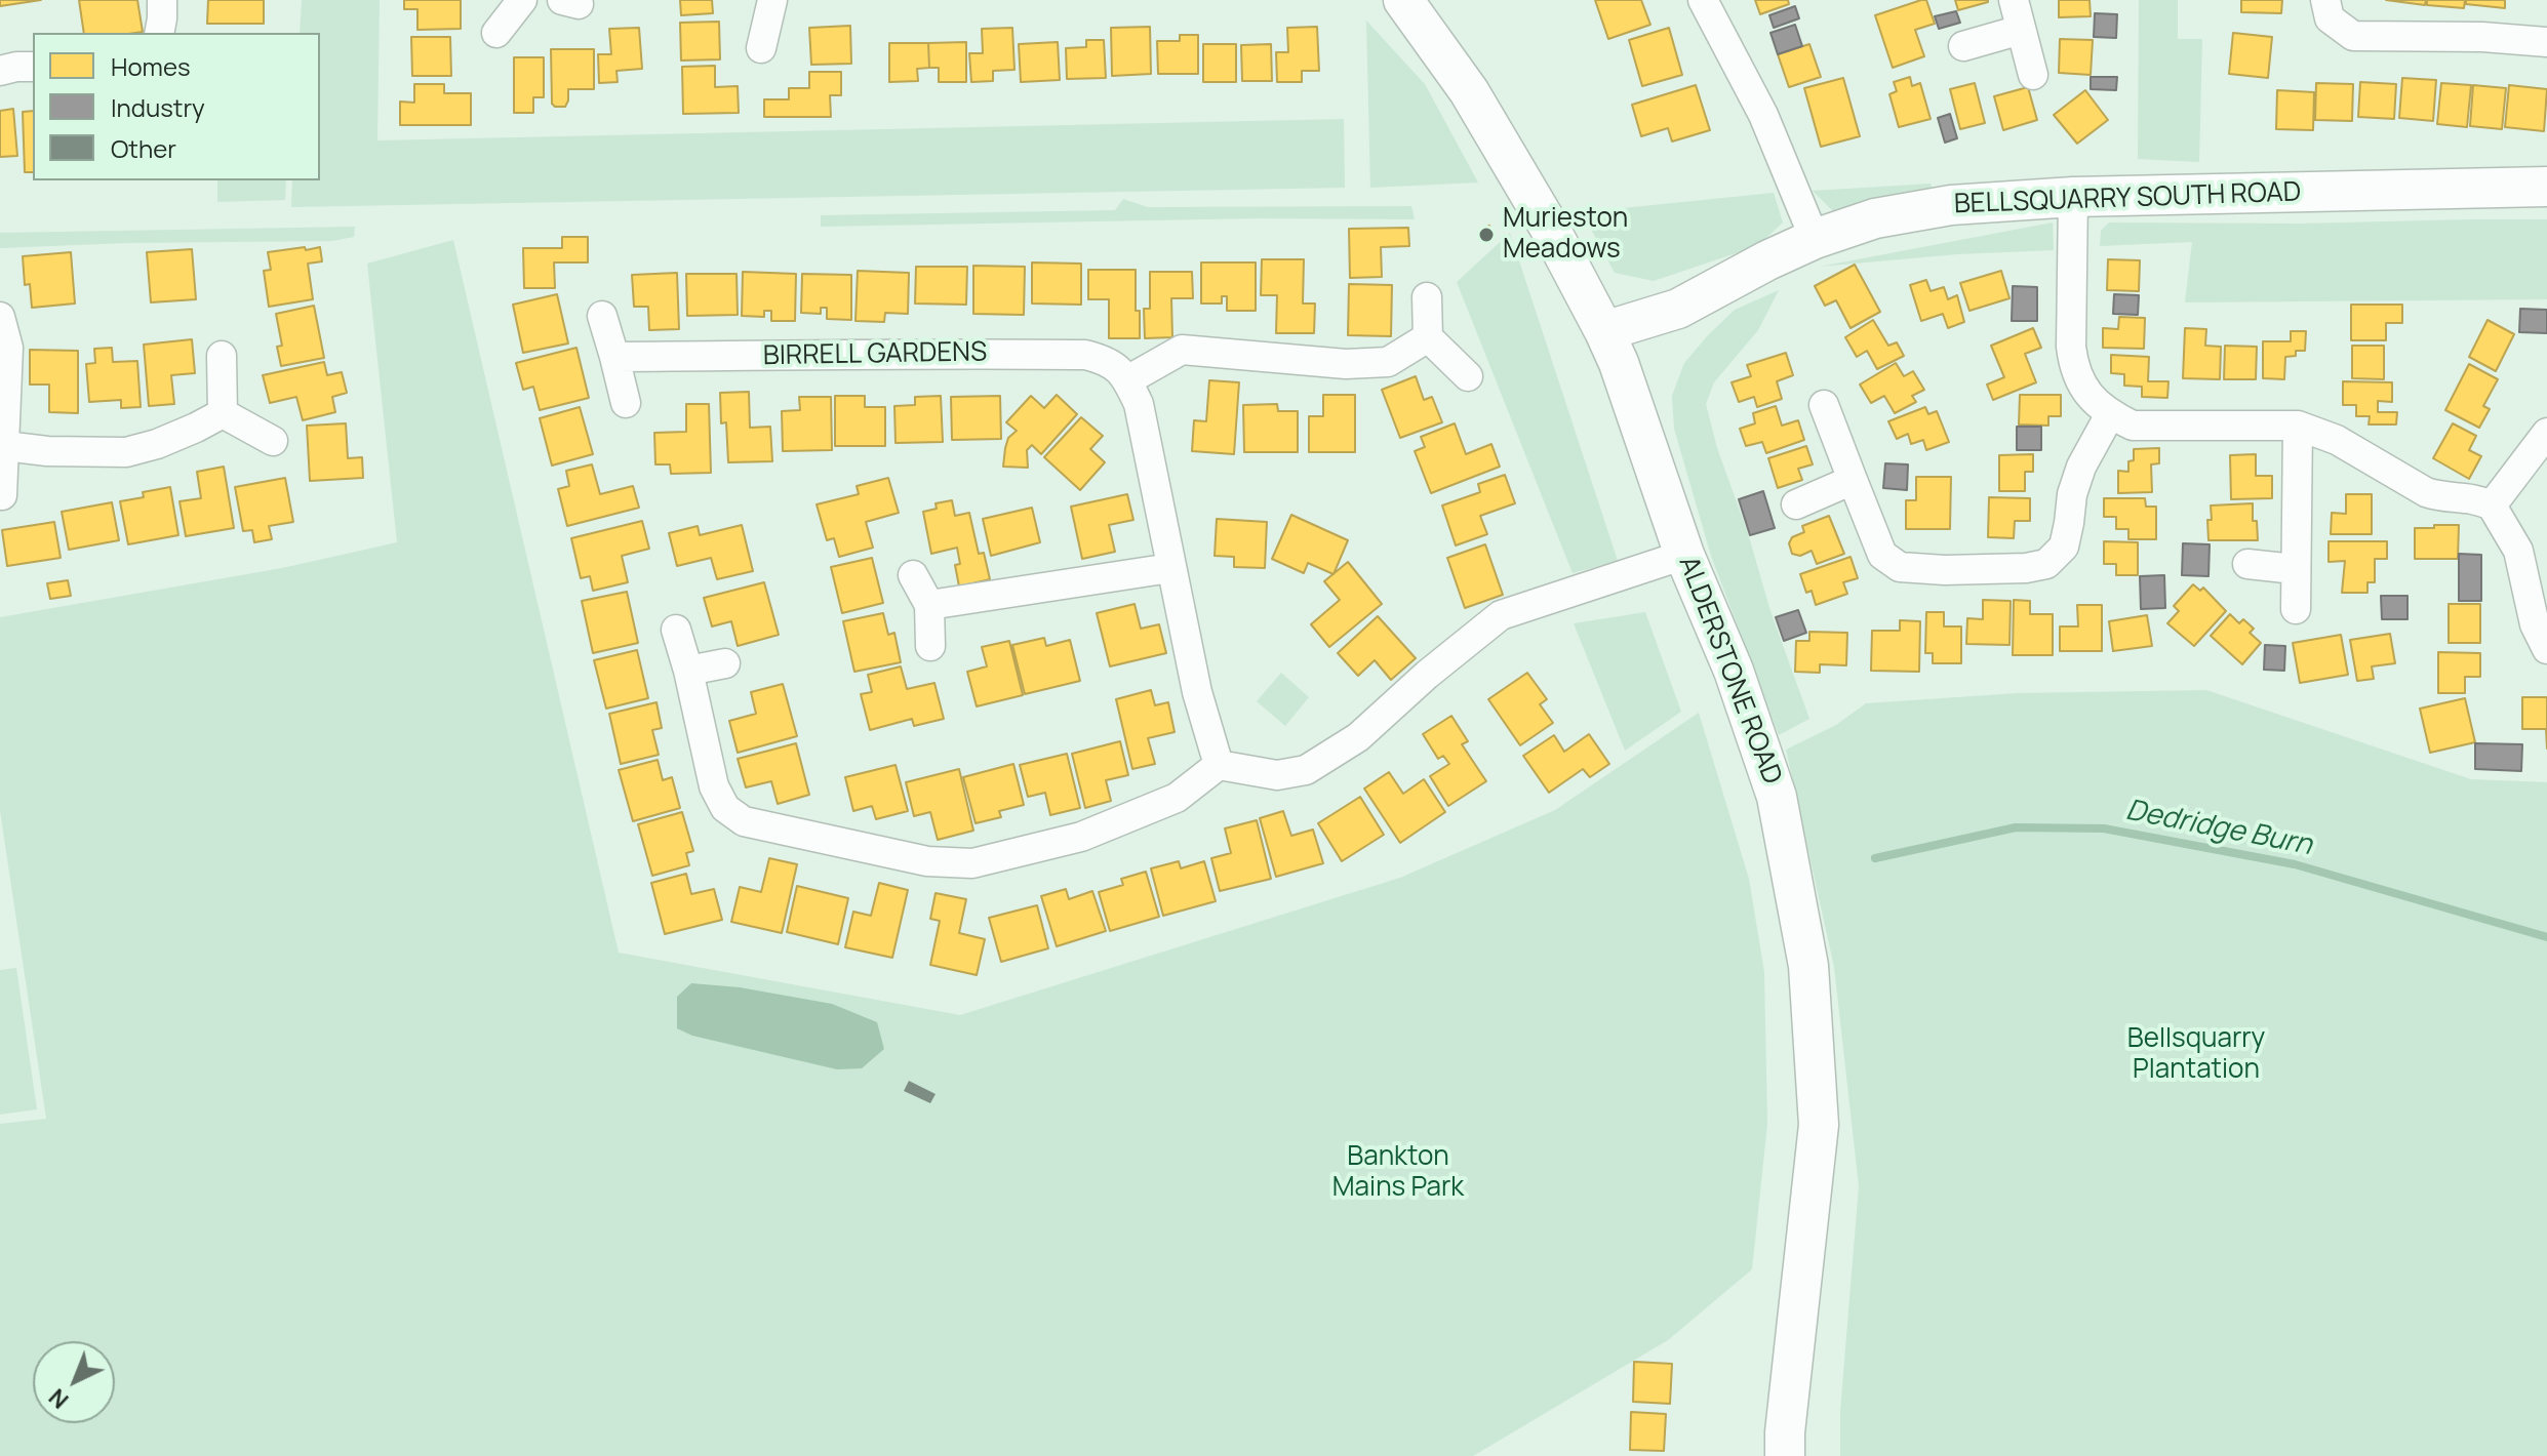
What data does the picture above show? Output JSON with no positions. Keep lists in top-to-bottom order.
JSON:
{
  "streets": {
    "street": ["BELLSQUARRY SOUTH ROAD", "BIRRELL GARDENS", "ALDERSTONE ROAD"]
  },
  "crossings": [
    ["BELLSQUARRY SOUTH ROAD", "ALDERSTONE ROAD"]
  ],
  "water": ["Dedridge Burn"],
  "parks": ["Bellsquarry Plantation", "Bankton Mains Park"],
  "places": ["Murieston Meadows"],
  "legend": ["Homes", "Industry", "Other"],
  "north": "bottom left"
}
